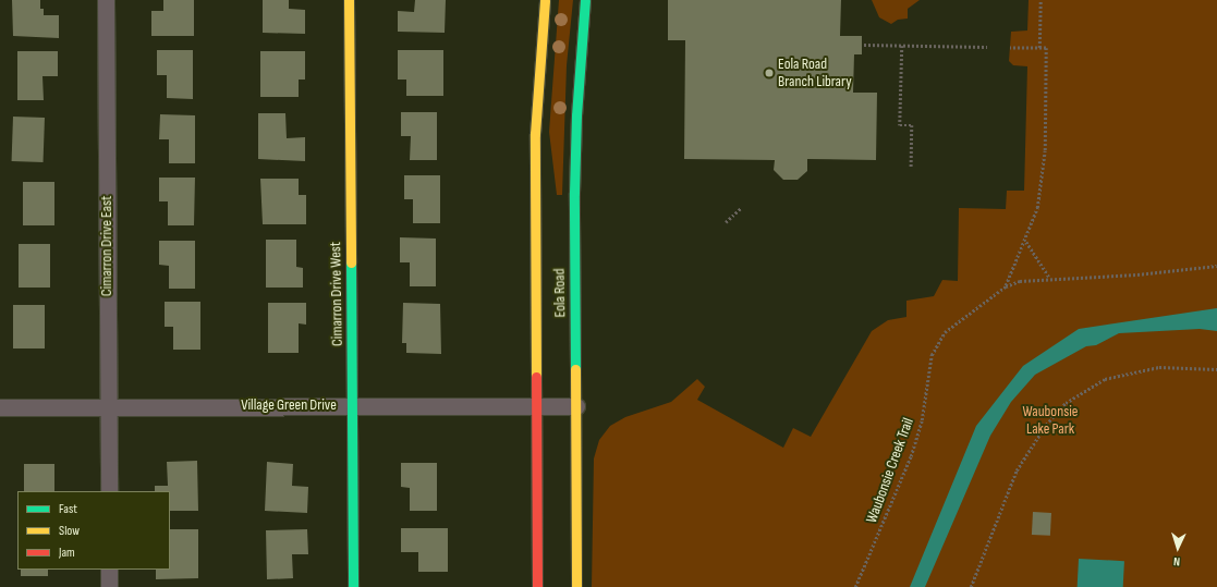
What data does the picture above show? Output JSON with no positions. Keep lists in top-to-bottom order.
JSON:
{
  "streets": {
    "main road": ["Eola Road", "Cimarron Drive West"],
    "street": ["Cimarron Drive East", "Village Green Drive"],
    "path": ["Waubonsie Creek Trail"]
  },
  "crossings": [
    ["Cimarron Drive East", "Village Green Drive"],
    ["Eola Road", "Village Green Drive"],
    ["Cimarron Drive West", "Village Green Drive"]
  ],
  "parks": ["Waubonsie Lake Park"],
  "places": ["Eola Road Branch Library"],
  "legend": ["Fast", "Slow", "Jam"],
  "north": "bottom"
}
